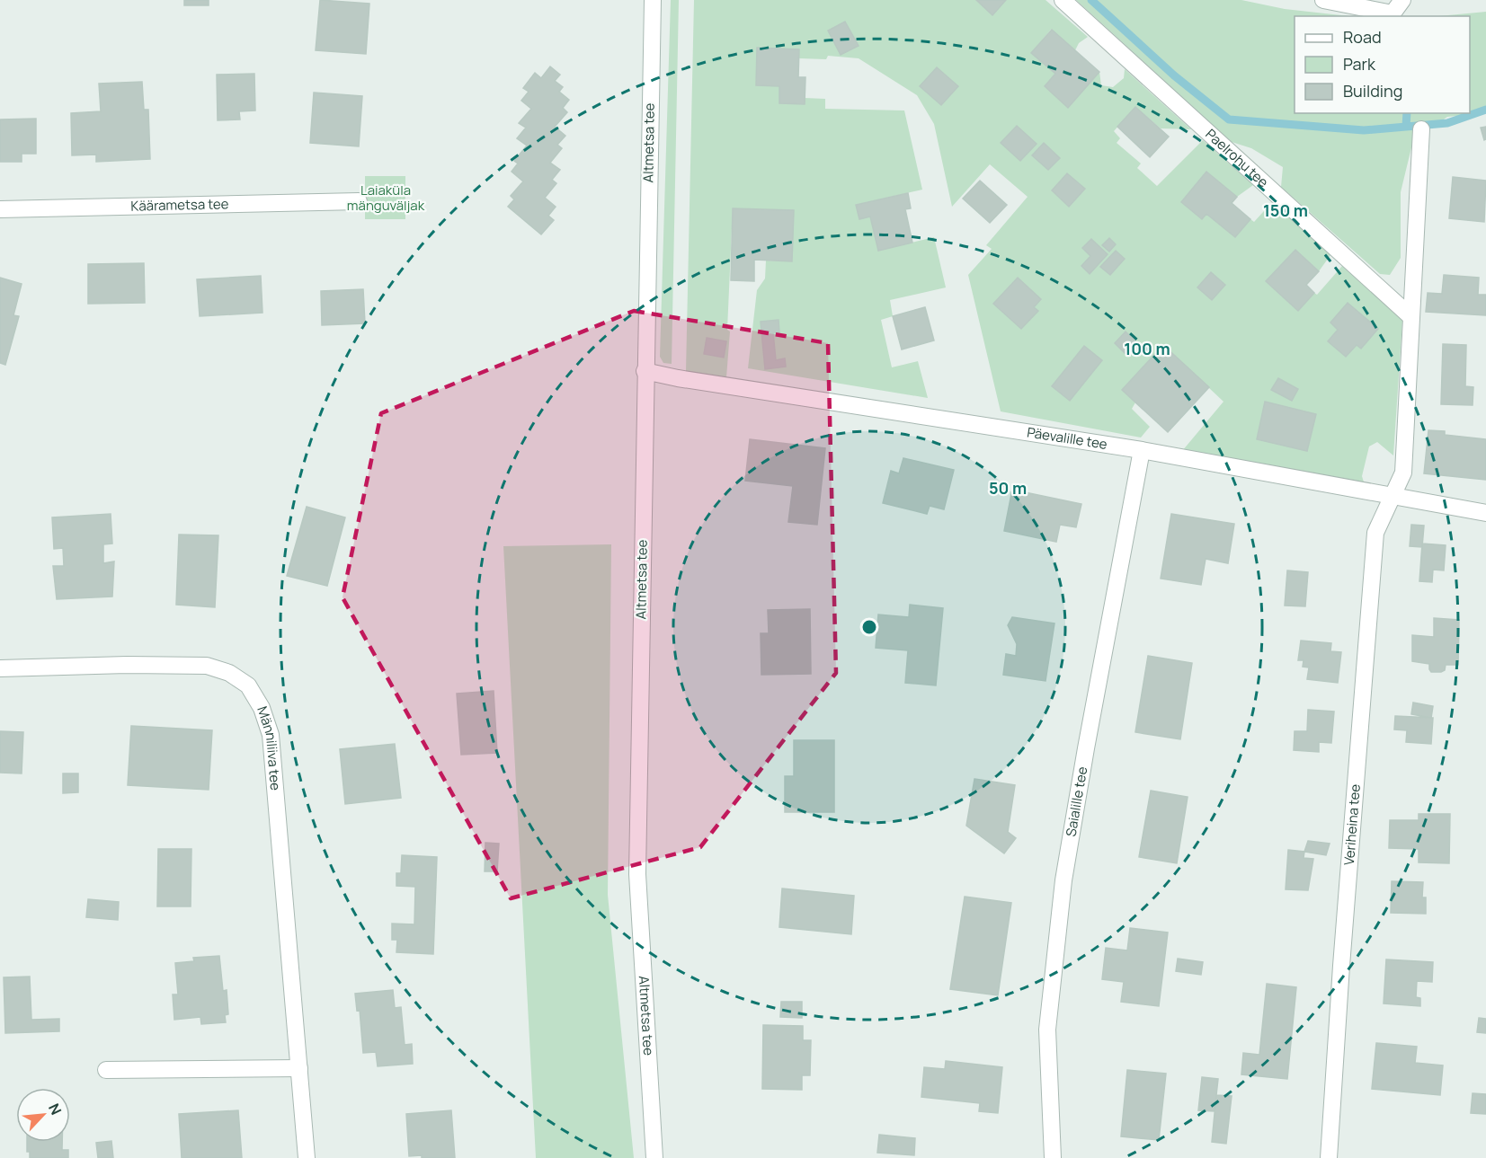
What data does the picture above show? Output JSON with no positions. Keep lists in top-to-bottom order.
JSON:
{
  "streets": {
    "street": [
      "Altmetsa tee",
      "Paelrohu tee",
      "Käärametsa tee",
      "Päevalille tee",
      "Männiliiva tee",
      "Saialille tee",
      "Veriheina tee"
    ]
  },
  "crossings": [
    ["Altmetsa tee", "Päevalille tee"],
    ["Päevalille tee", "Saialille tee"],
    ["Päevalille tee", "Veriheina tee"]
  ],
  "parks": ["Laiaküla mänguväljak"],
  "legend": ["Road", "Park", "Building"],
  "north": "top right",
  "rings": ["150 m", "100 m", "50 m"]
}
